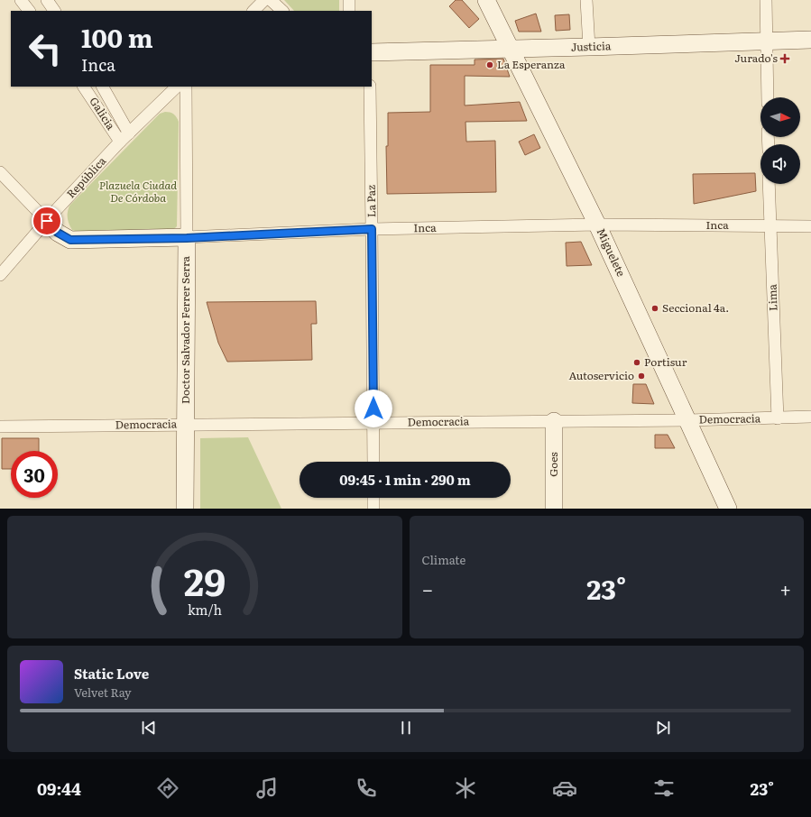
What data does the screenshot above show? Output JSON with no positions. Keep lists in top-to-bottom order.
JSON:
{
  "streets": {
    "street": [
      "Justicia",
      "Galicia",
      "República",
      "La Paz",
      "Inca",
      "Miguelete",
      "Lima",
      "Doctor Salvador Ferrer Serra",
      "Democracia",
      "Goes"
    ]
  },
  "crossings": [
    ["Justicia", "Miguelete"],
    ["Galicia", "República"],
    ["República", "Inca"],
    ["La Paz", "Inca"],
    ["La Paz", "Democracia"],
    ["Inca", "Miguelete"],
    ["Inca", "Lima"],
    ["Inca", "Doctor Salvador Ferrer Serra"],
    ["Miguelete", "Democracia"],
    ["Lima", "Democracia"],
    ["Doctor Salvador Ferrer Serra", "Democracia"],
    ["Democracia", "Goes"]
  ],
  "parks": ["Plazuela Ciudad De Córdoba"],
  "places": {
    "health": ["Jurado's"],
    "other": [
      "La Esperanza",
      "Seccional 4a.",
      "Portisur",
      "Autoservicio"
    ]
  },
  "north": "right",
  "page": {
    "turn": ["100 m", "Inca"],
    "limit": "30",
    "trip": "09:45 · 1 min · 290 m",
    "tile": "Climate",
    "heat": ["−", "23°", "+"],
    "song": ["Static Love", "Velvet Ray"],
    "tabs": ["09:44", "23°"],
    "gauge": ["29", "km/h"]
  }
}
